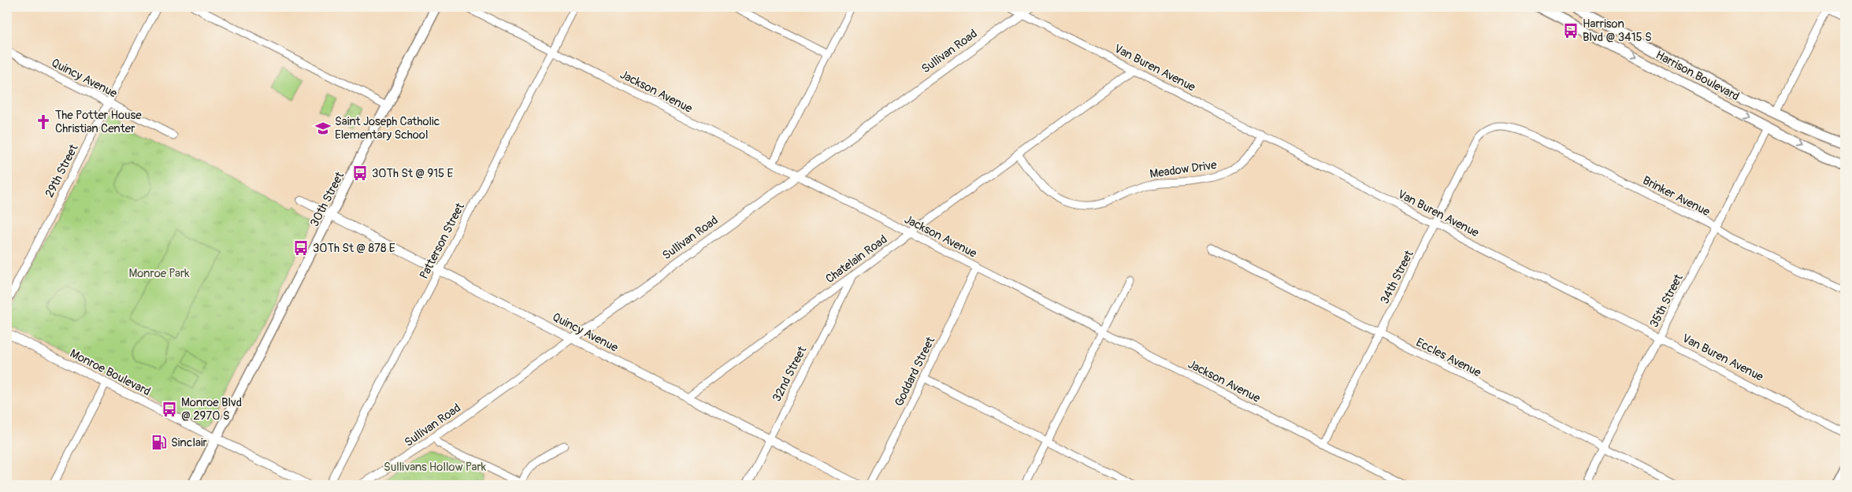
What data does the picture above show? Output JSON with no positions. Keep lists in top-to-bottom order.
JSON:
{
  "streets": {
    "main road": ["Harrison Boulevard", "30th Street"],
    "street": [
      "Sullivan Road",
      "Van Buren Avenue",
      "Quincy Avenue",
      "Jackson Avenue",
      "Meadow Drive",
      "29th Street",
      "Brinker Avenue",
      "Patterson Street",
      "Chatelain Road",
      "34th Street",
      "35th Street",
      "Eccles Avenue",
      "Goddard Street",
      "Monroe Boulevard",
      "32nd Street"
    ]
  },
  "crossings": [
    ["Sullivan Road", "Van Buren Avenue"],
    ["Sullivan Road", "Quincy Avenue"],
    ["Sullivan Road", "Jackson Avenue"],
    ["Van Buren Avenue", "Meadow Drive"],
    ["Van Buren Avenue", "Chatelain Road"],
    ["Van Buren Avenue", "34th Street"],
    ["Van Buren Avenue", "35th Street"],
    ["Harrison Boulevard", "35th Street"],
    ["Quincy Avenue", "29th Street"],
    ["Quincy Avenue", "30th Street"],
    ["Quincy Avenue", "Patterson Street"],
    ["Quincy Avenue", "Chatelain Road"],
    ["Quincy Avenue", "32nd Street"],
    ["Jackson Avenue", "Patterson Street"],
    ["Jackson Avenue", "Chatelain Road"],
    ["Jackson Avenue", "34th Street"],
    ["Jackson Avenue", "Goddard Street"],
    ["Meadow Drive", "Chatelain Road"],
    ["Brinker Avenue", "34th Street"],
    ["Brinker Avenue", "35th Street"],
    ["30th Street", "Monroe Boulevard"],
    ["Chatelain Road", "32nd Street"],
    ["34th Street", "Eccles Avenue"],
    ["35th Street", "Eccles Avenue"]
  ],
  "parks": ["Monroe Park", "Sullivans Hollow Park"],
  "places": {
    "bus stop": [
      "Harrison Blvd @ 3415 S",
      "30Th St @ 915 E",
      "30Th St @ 878 E",
      "Monroe Blvd @ 2970 S"
    ],
    "church": ["The Potter House Christian Center"],
    "school or university": ["Saint Joseph Catholic Elementary School"],
    "fuel station": ["Sinclair"]
  }
}
